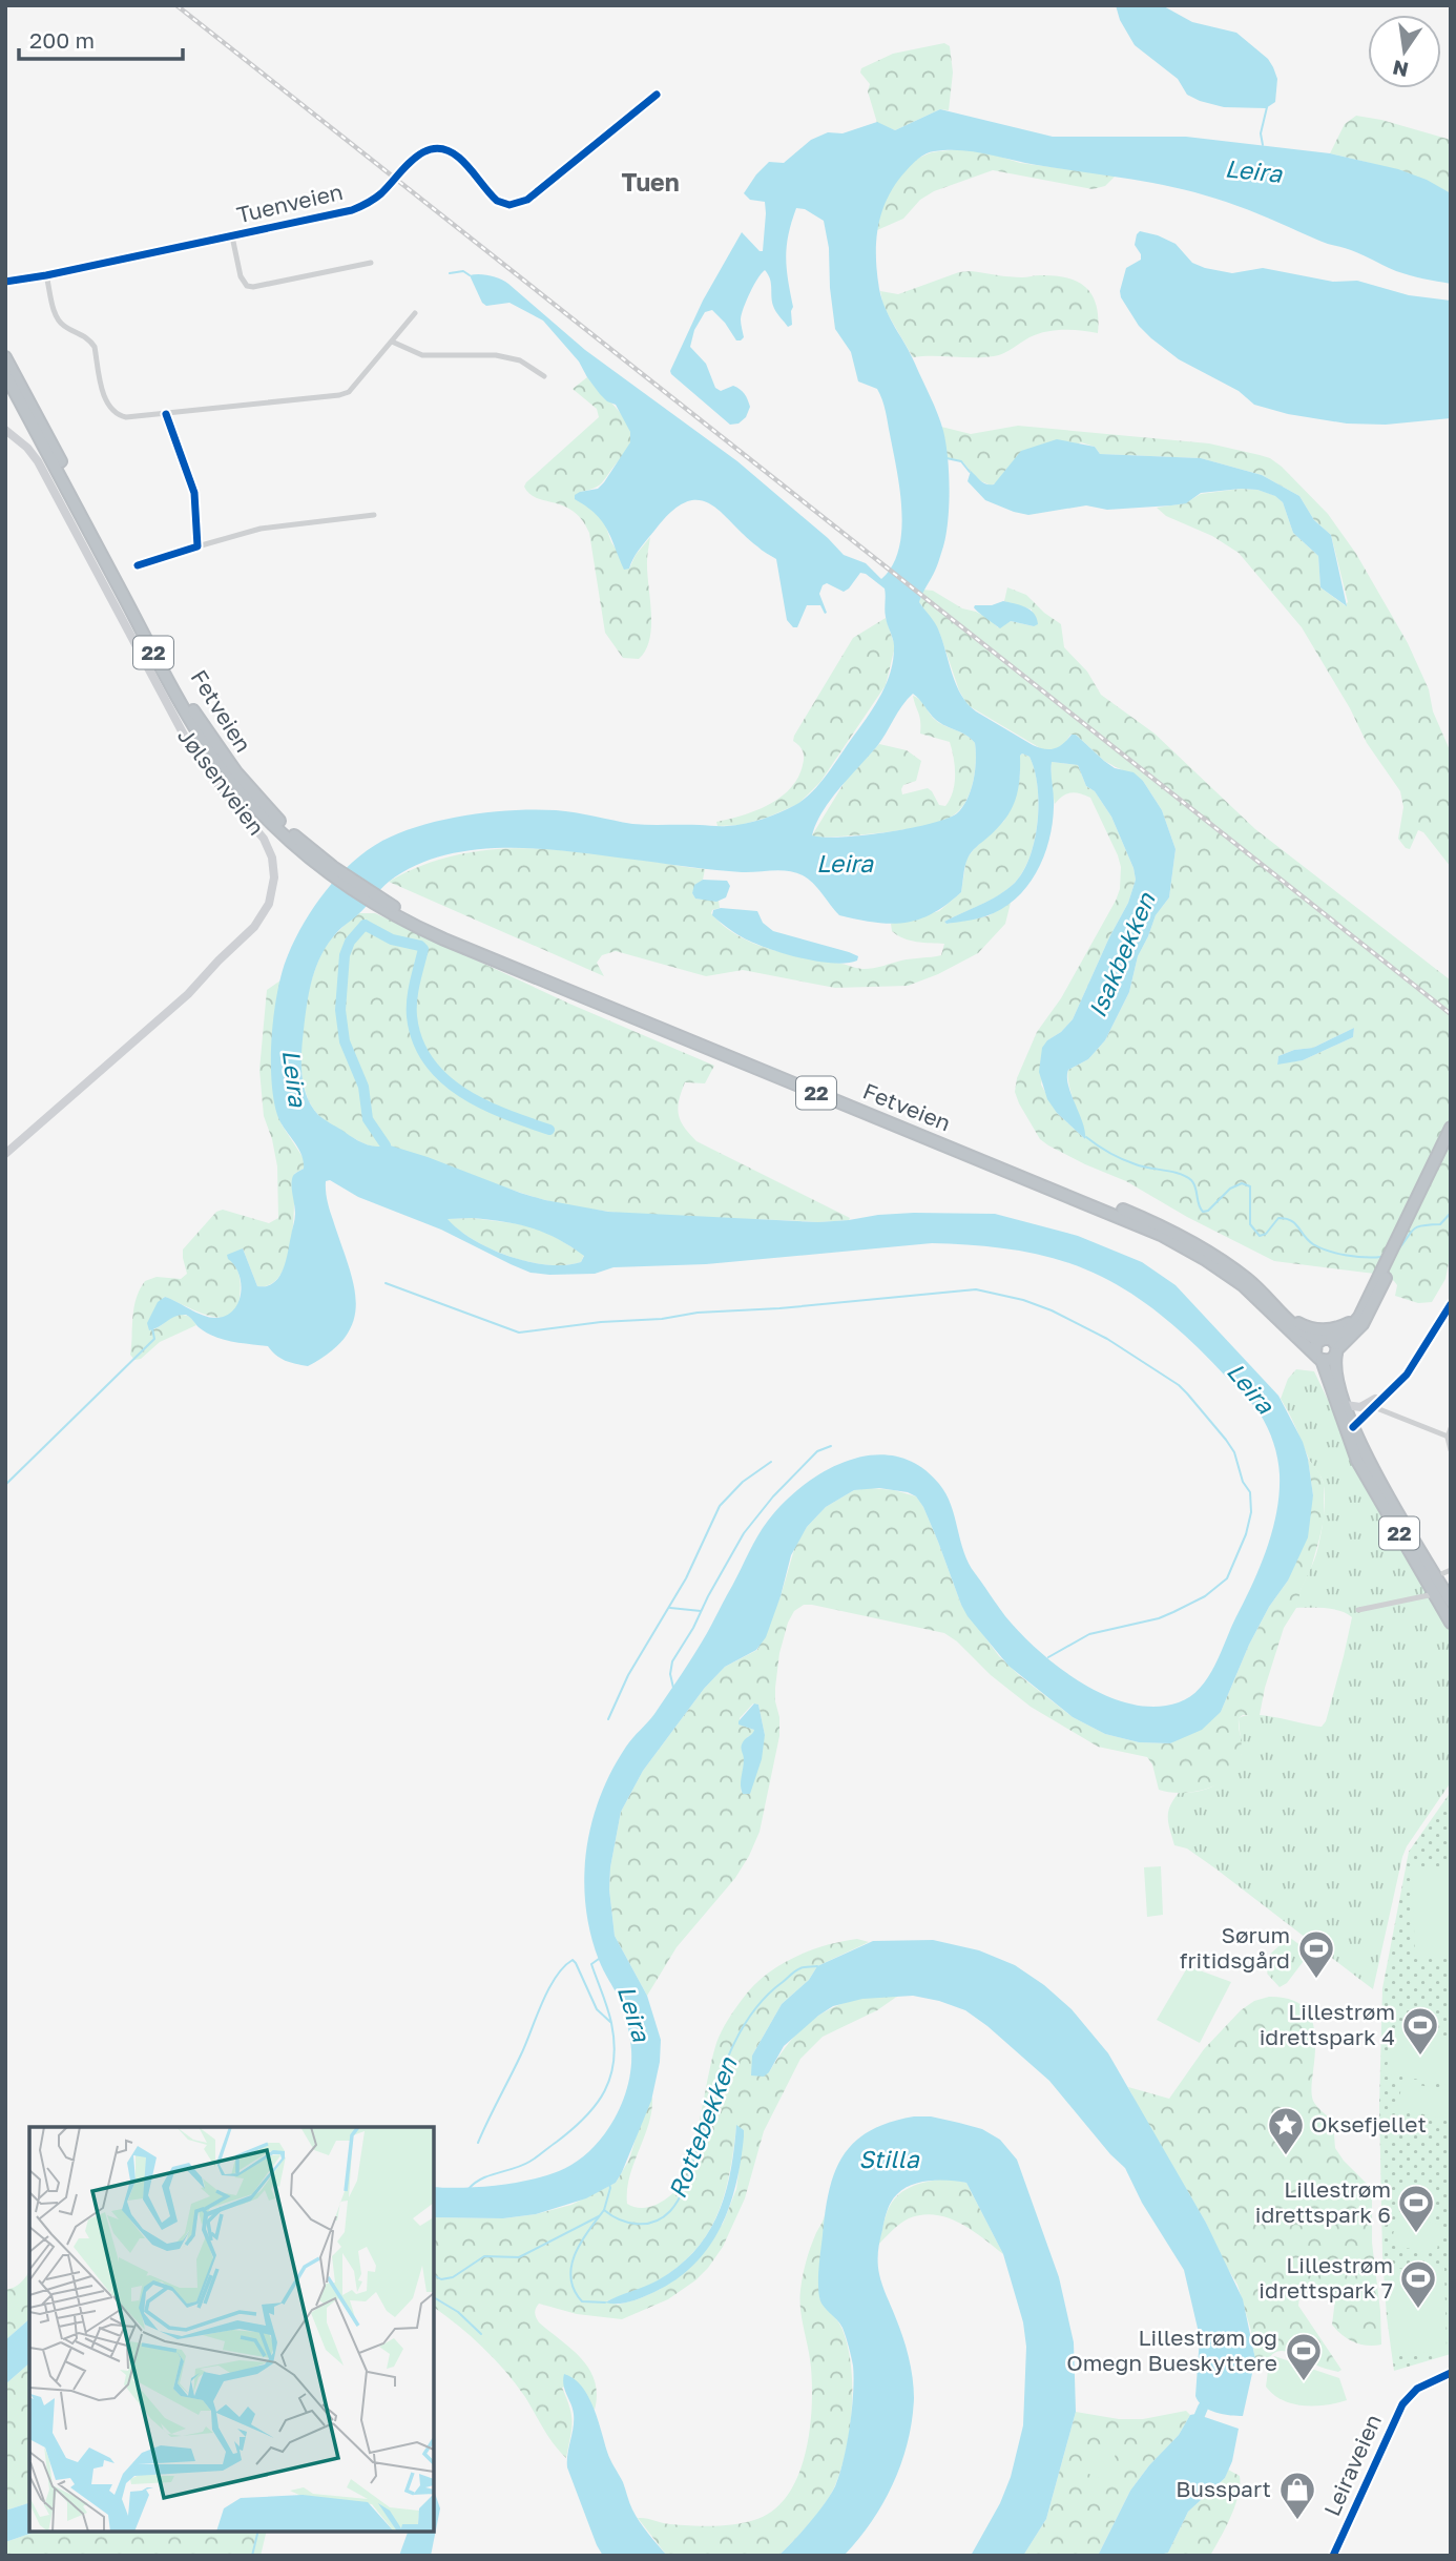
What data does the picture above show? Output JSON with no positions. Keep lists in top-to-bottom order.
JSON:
{
  "streets": {
    "highway": ["22", "Fetveien"],
    "main road": ["Jølsenveien"],
    "street": ["Tuenveien", "Leiraveien"]
  },
  "crossings": [
    ["22", "Fetveien"]
  ],
  "districts": ["Tuen"],
  "water": [
    "Leira",
    "Isakbekken",
    "Rottebekken",
    "Stilla"
  ],
  "places": {
    "sports": [
      "Sørum fritidsgård",
      "Lillestrøm idrettspark 4",
      "Lillestrøm idrettspark 6",
      "Lillestrøm idrettspark 7",
      "Lillestrøm og Omegn Bueskyttere"
    ],
    "place": ["Oksefjellet"],
    "shop": ["Busspart"]
  },
  "scale_bar": "200 m",
  "north": "bottom"
}
